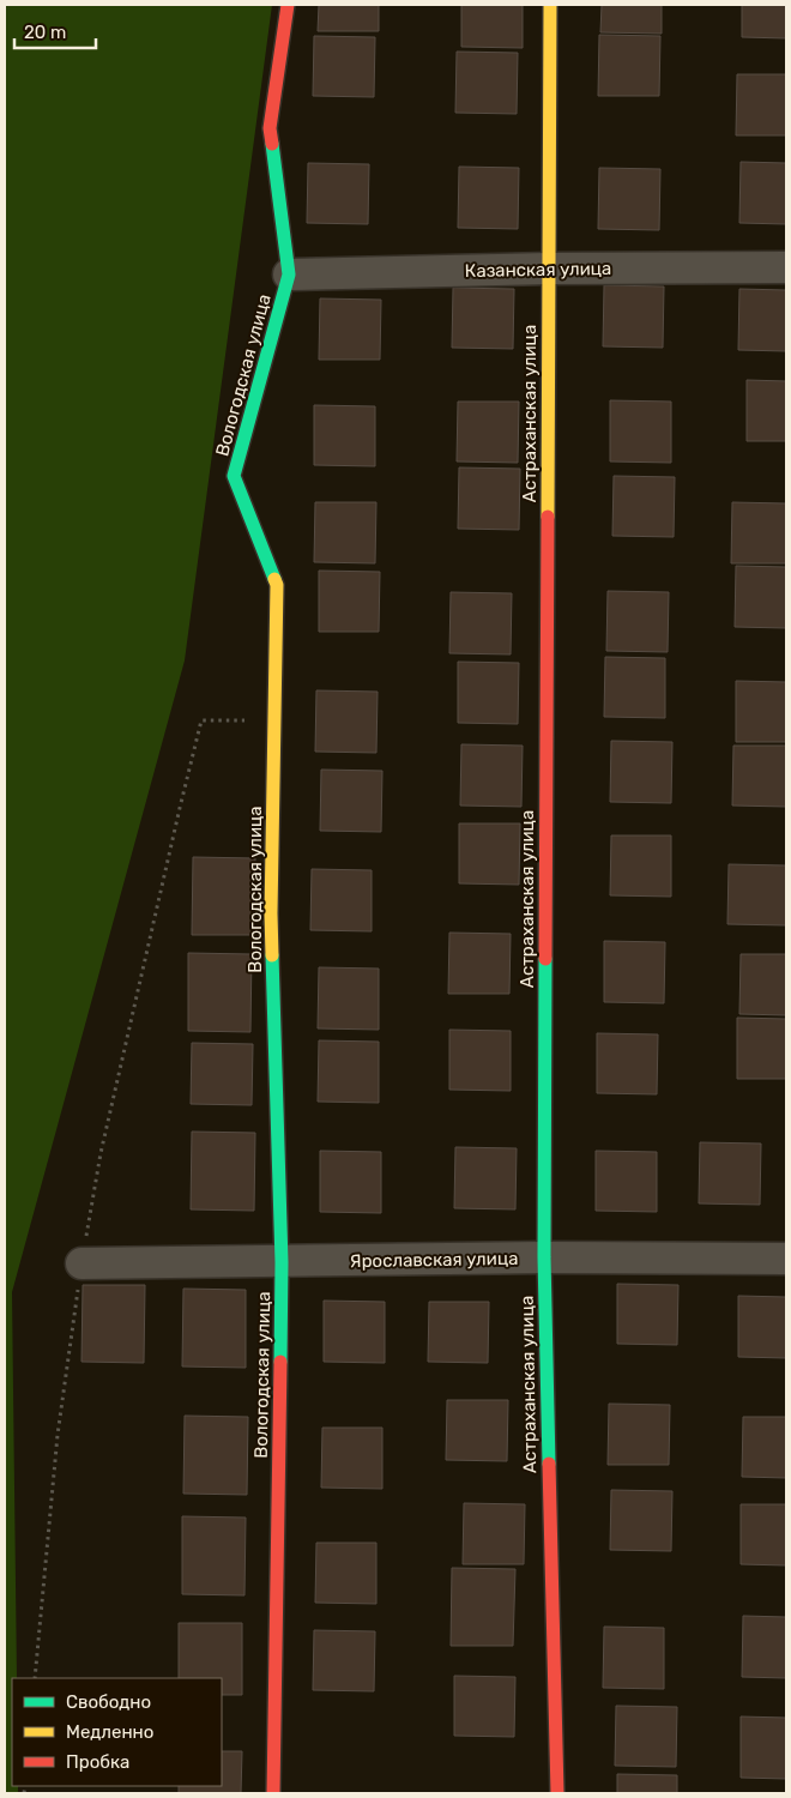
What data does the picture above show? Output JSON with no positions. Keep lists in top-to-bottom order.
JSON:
{
  "streets": {
    "street": [
      "Казанская улица",
      "Вологодская улица",
      "Астраханская улица",
      "Ярославская улица"
    ]
  },
  "crossings": [
    ["Казанская улица", "Вологодская улица"],
    ["Казанская улица", "Астраханская улица"],
    ["Вологодская улица", "Ярославская улица"],
    ["Астраханская улица", "Ярославская улица"]
  ],
  "legend": ["Свободно", "Медленно", "Пробка"],
  "scale_bar": "20 m"
}
